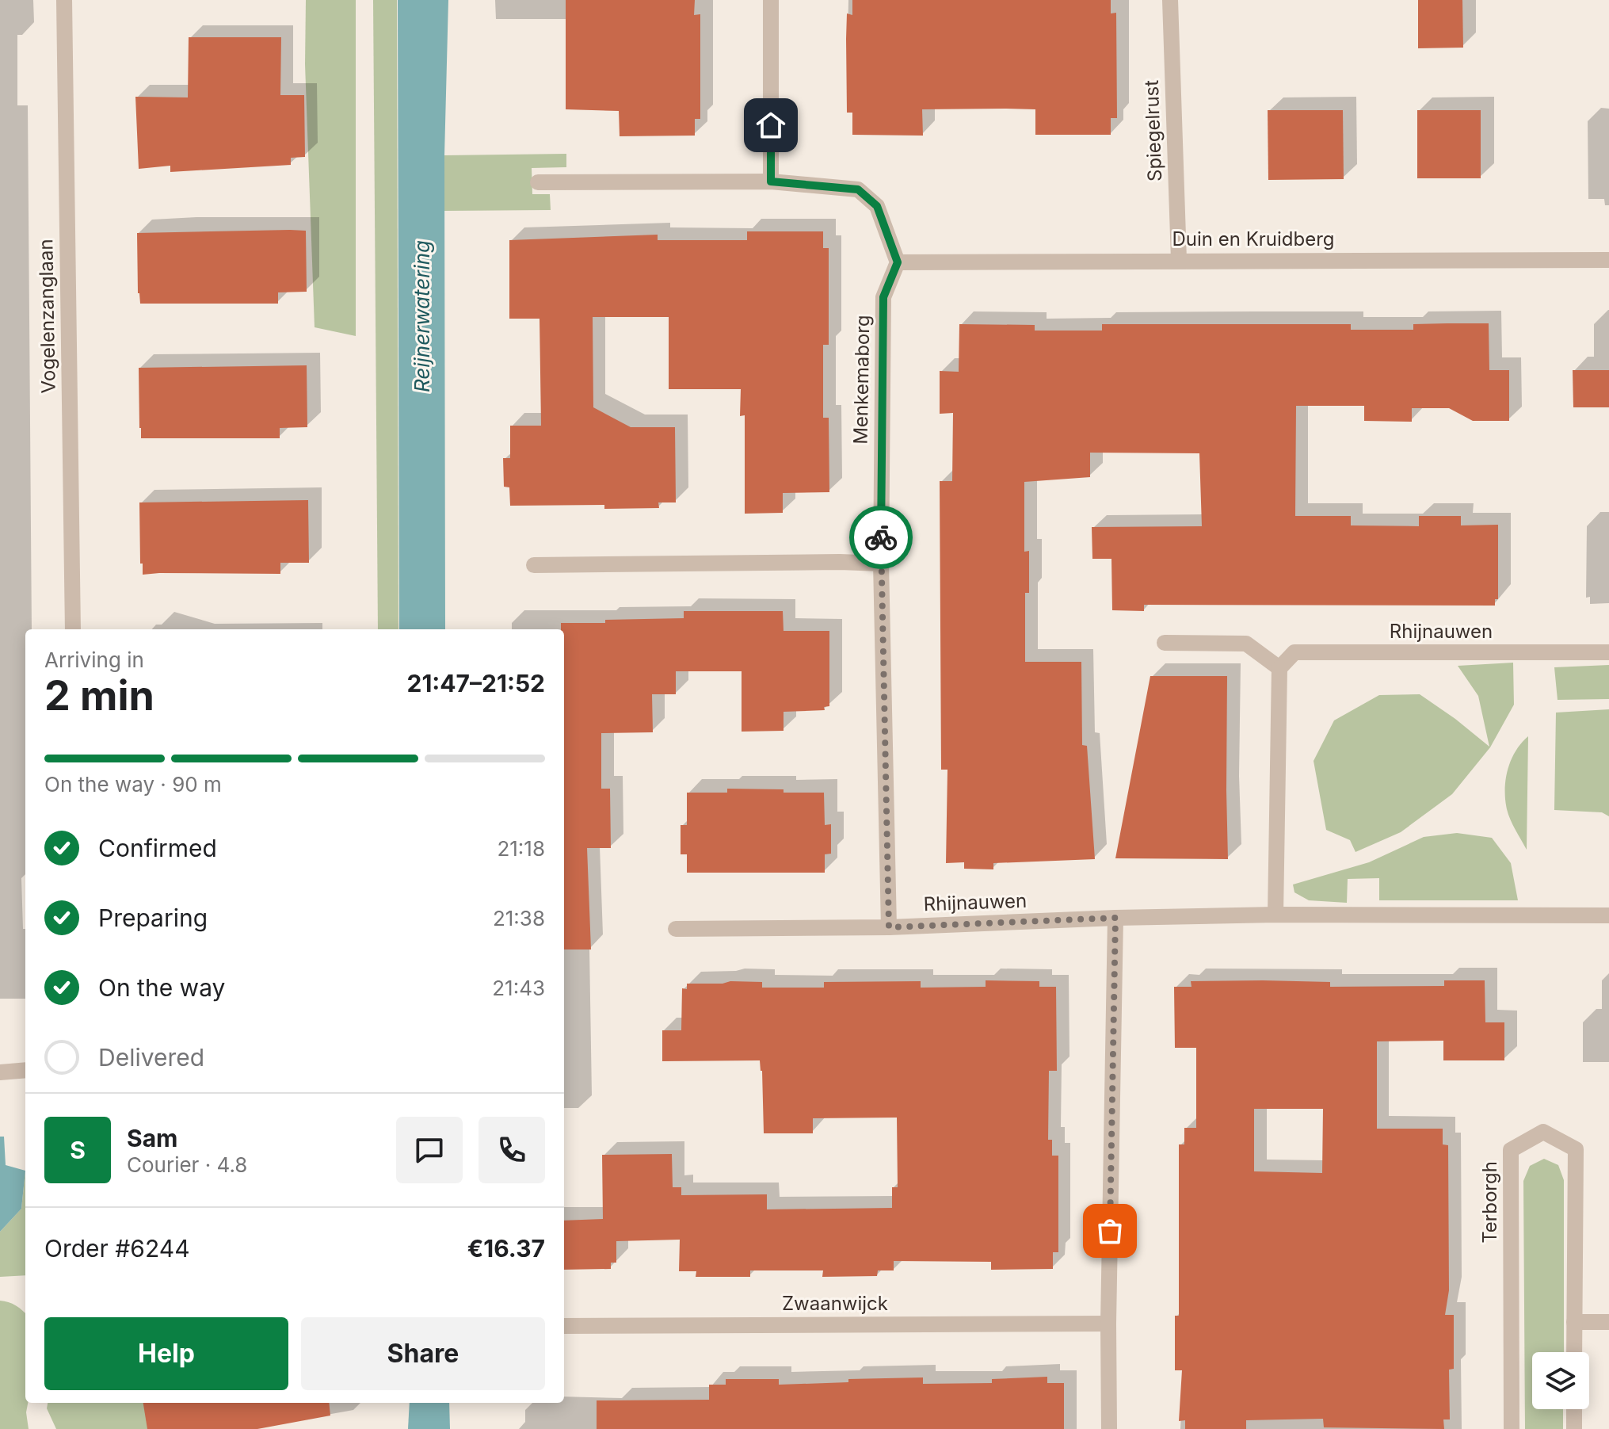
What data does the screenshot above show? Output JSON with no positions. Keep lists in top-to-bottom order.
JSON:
{
  "streets": {
    "street": [
      "Spiegelrust",
      "Duin en Kruidberg",
      "Vogelenzanglaan",
      "Menkemaborg",
      "Rhijnauwen",
      "Terborgh",
      "Zwaanwijck"
    ]
  },
  "crossings": [
    ["Spiegelrust", "Duin en Kruidberg"],
    ["Duin en Kruidberg", "Menkemaborg"],
    ["Menkemaborg", "Rhijnauwen"]
  ],
  "water": ["Reijnerwatering"],
  "page": {
    "heading": ["2 min", "Arriving in", "21:47–21:52"],
    "panel": [
      "Sam",
      "Courier · 4.8",
      "Order #6244",
      "€16.37"
    ],
    "bar": "On the way · 90 m",
    "list": [
      ["Confirmed", "21:18"],
      ["Preparing", "21:38"],
      ["On the way", "21:43"],
      "Delivered"
    ],
    "round": "S",
    "buttons": ["Help", "Share"]
  }
}
